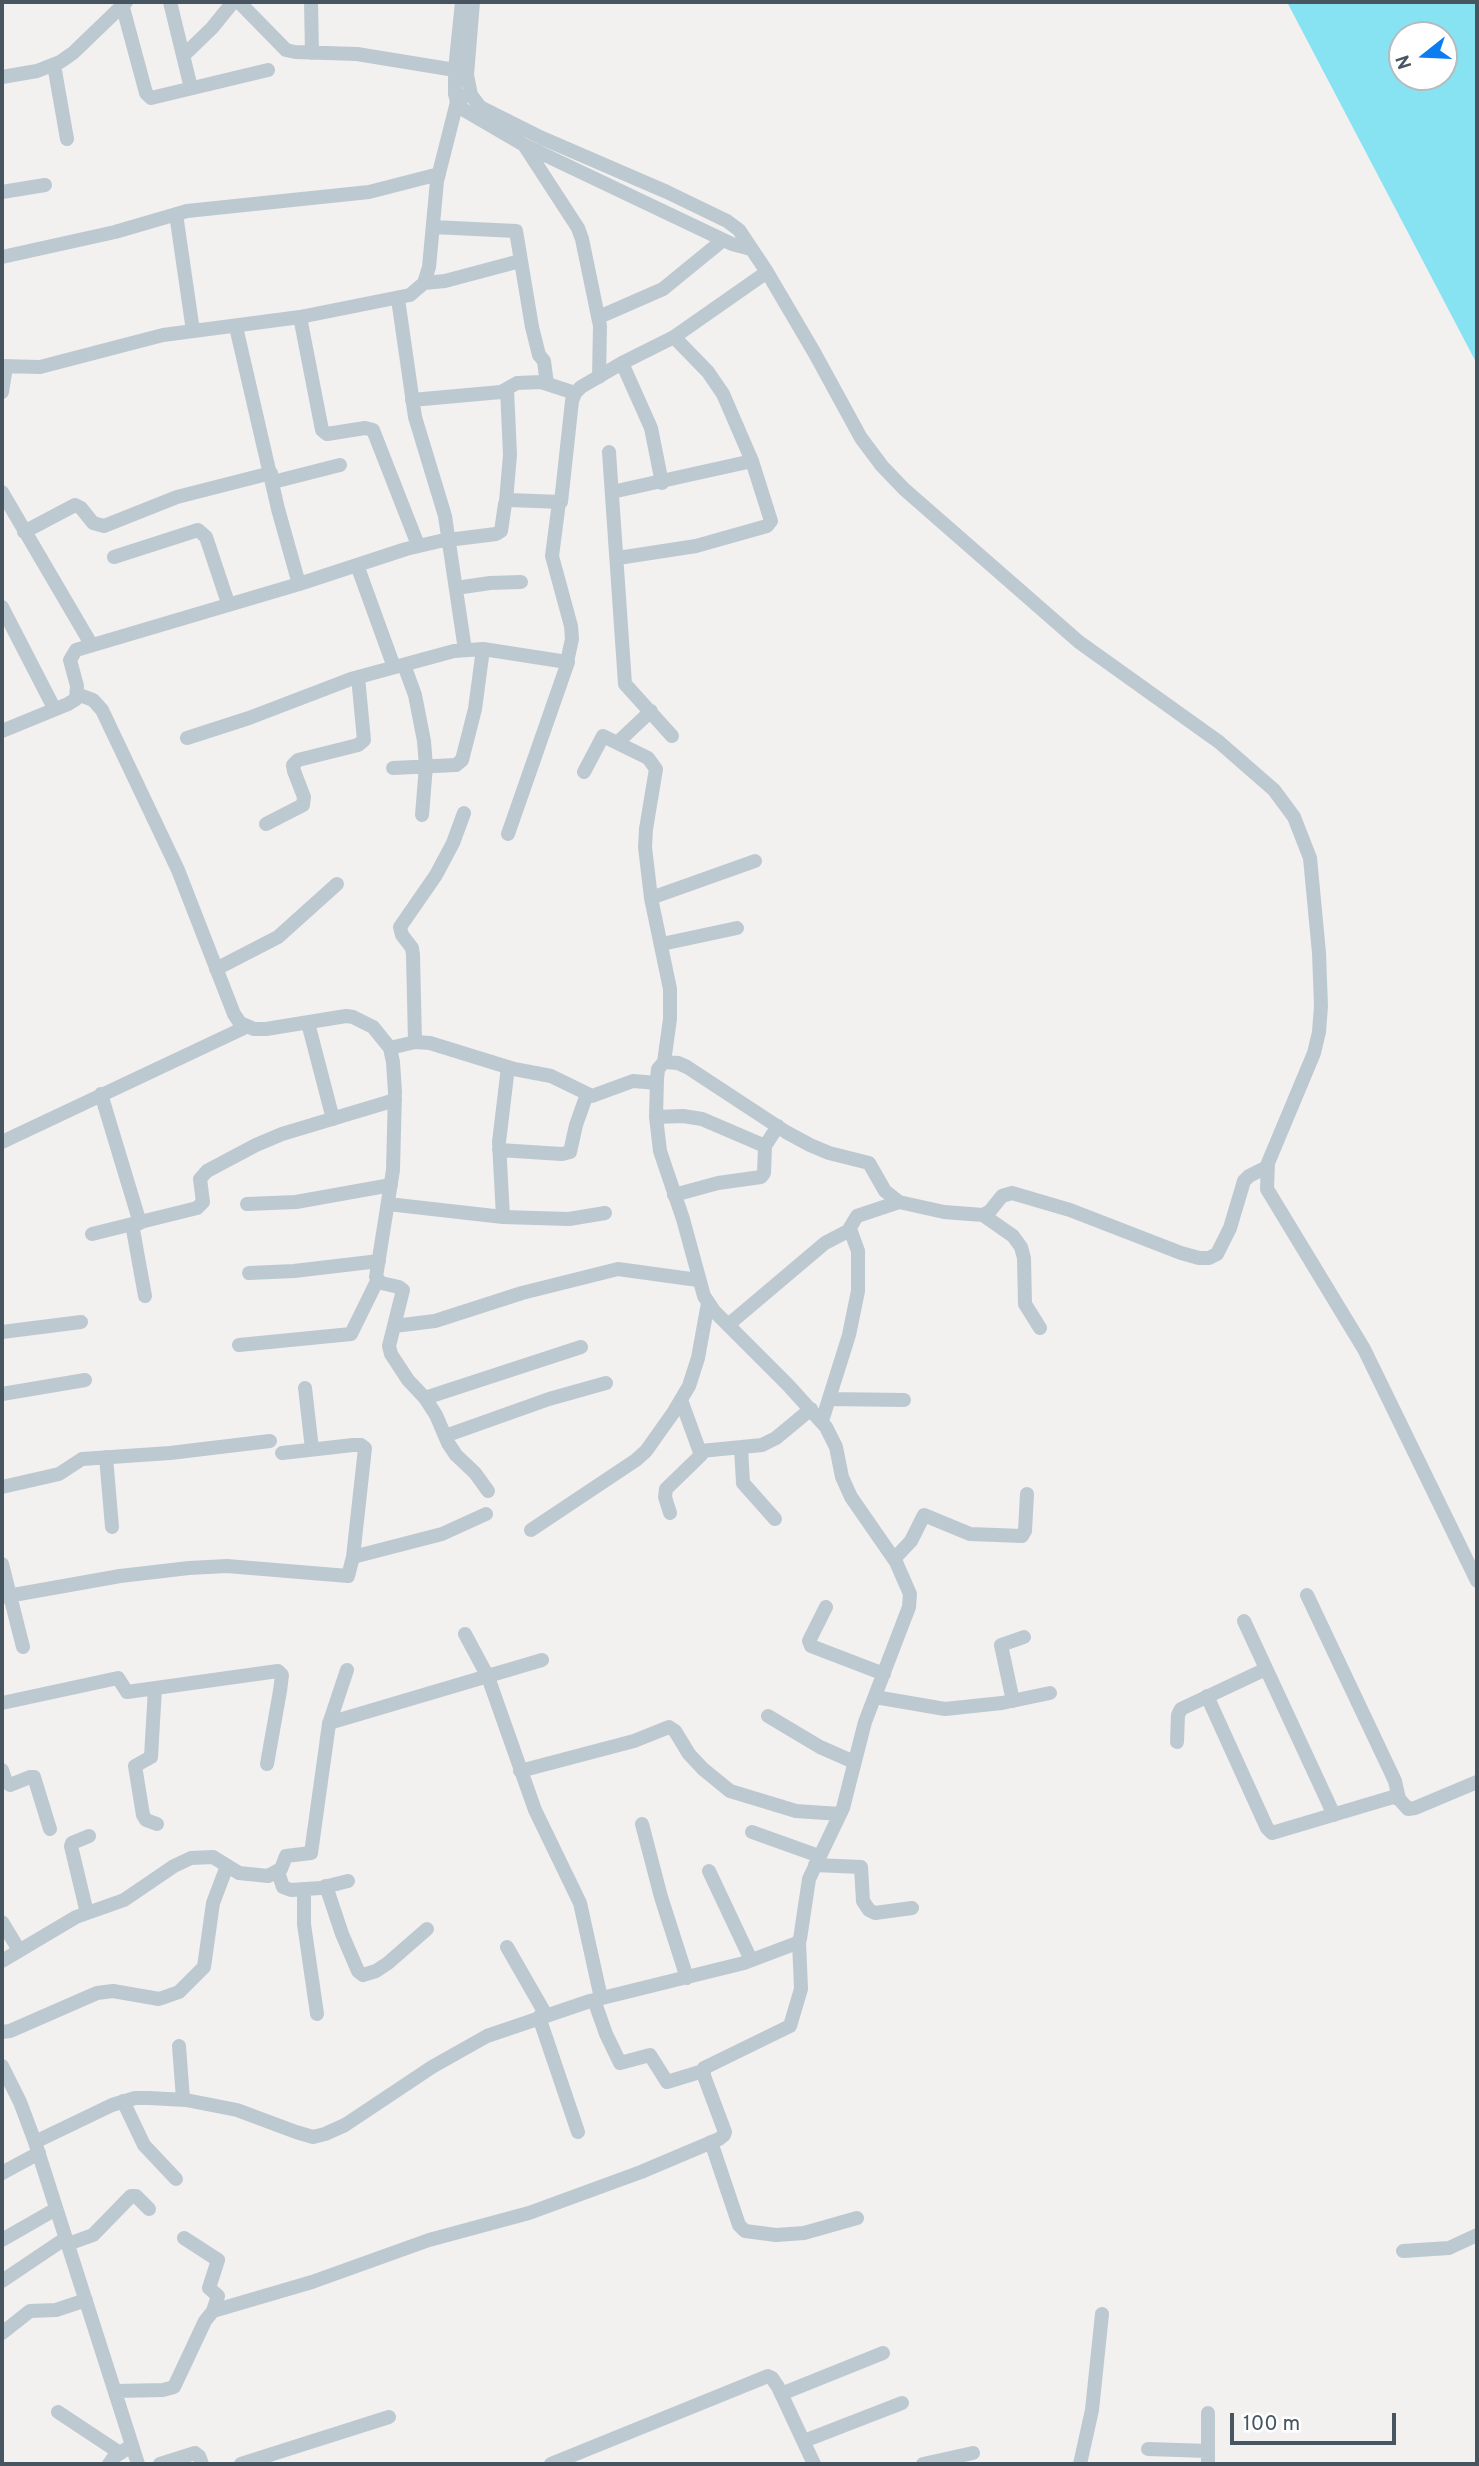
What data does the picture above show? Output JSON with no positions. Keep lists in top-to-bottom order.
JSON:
{
  "scale_bar": "100 m",
  "north": "left"
}
